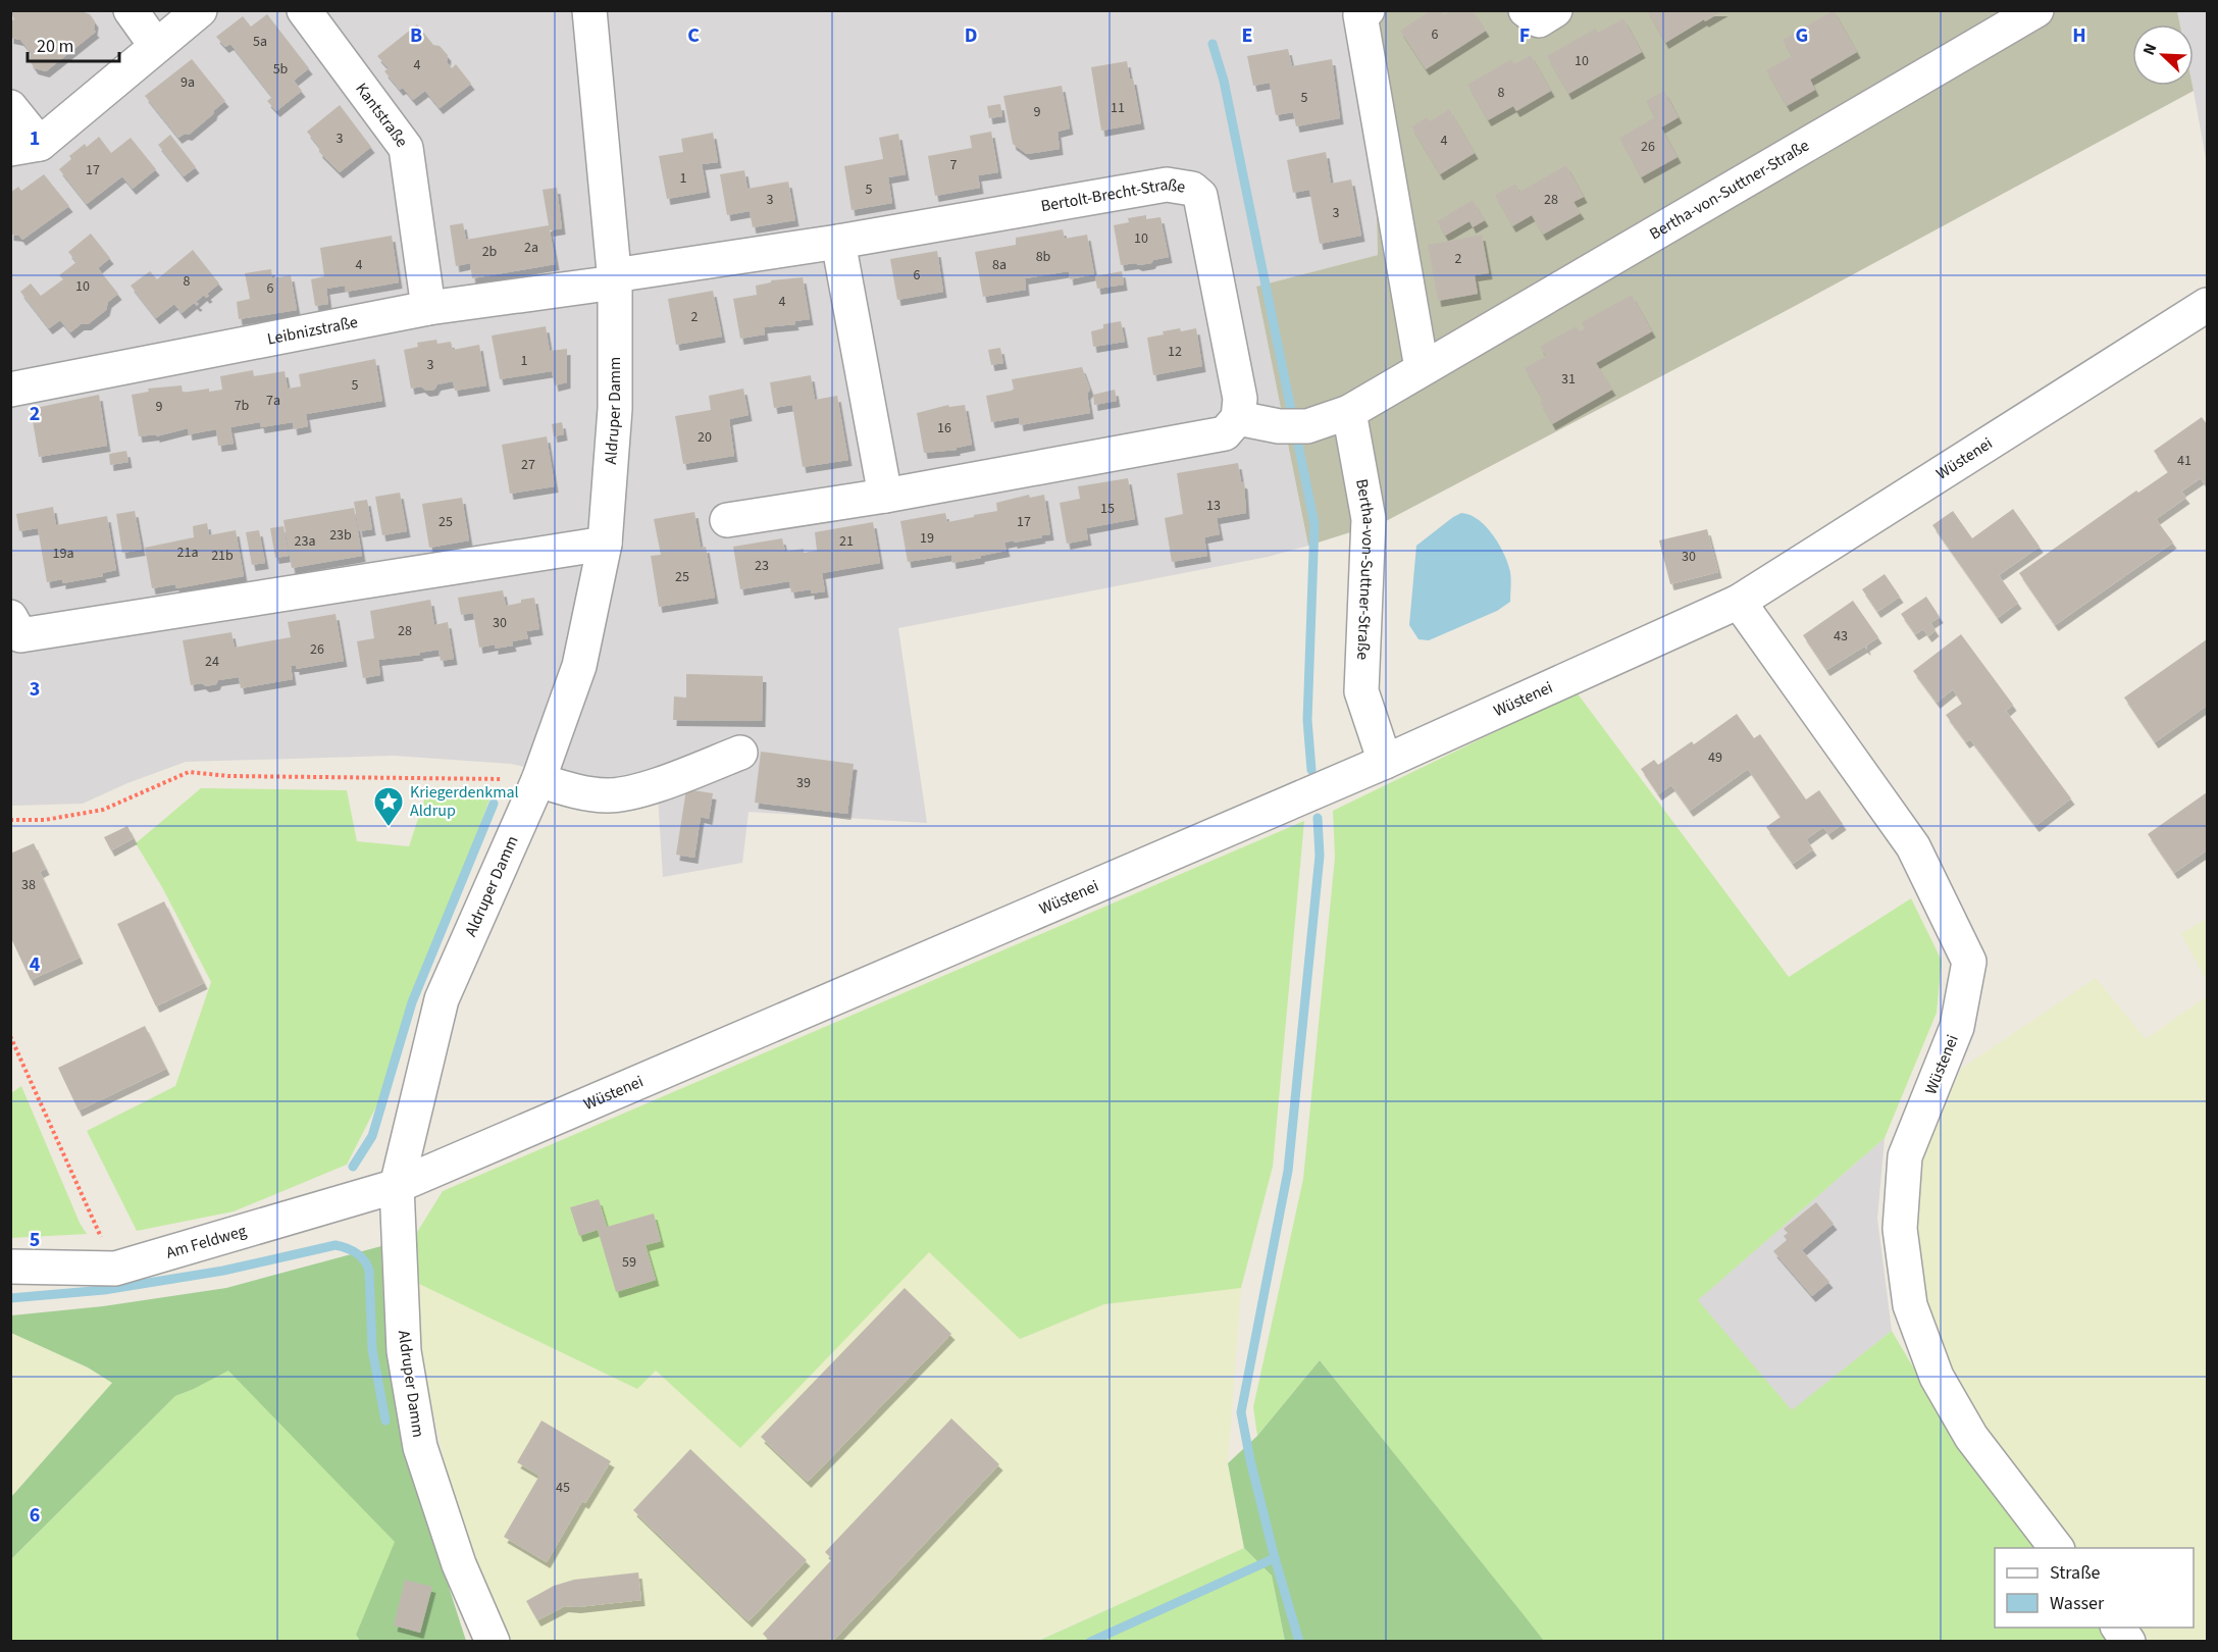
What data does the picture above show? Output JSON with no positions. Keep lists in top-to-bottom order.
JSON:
{
  "streets": {
    "street": [
      "Kantstraße",
      "Bertha-von-Suttner-Straße",
      "Bertolt-Brecht-Straße",
      "Leibnizstraße",
      "Aldruper Damm",
      "Wüstenei",
      "Am Feldweg"
    ]
  },
  "crossings": [
    ["Kantstraße", "Leibnizstraße"],
    ["Bertha-von-Suttner-Straße", "Bertolt-Brecht-Straße"],
    ["Bertha-von-Suttner-Straße", "Wüstenei"],
    ["Bertolt-Brecht-Straße", "Leibnizstraße"],
    ["Bertolt-Brecht-Straße", "Aldruper Damm"],
    ["Leibnizstraße", "Aldruper Damm"],
    ["Aldruper Damm", "Wüstenei"],
    ["Aldruper Damm", "Am Feldweg"],
    ["Wüstenei", "Am Feldweg"]
  ],
  "places": {
    "place": ["Kriegerdenkmal Aldrup"]
  },
  "house_numbers": [
    "6",
    "5a",
    "10",
    "4",
    "5b",
    "9a",
    "8",
    "5",
    "11",
    "9",
    "3",
    "4",
    "26",
    "7",
    "17",
    "1",
    "5",
    "3",
    "28",
    "3",
    "10",
    "2a",
    "2b",
    "8b",
    "2",
    "4",
    "8a",
    "6",
    "8",
    "10",
    "6",
    "4",
    "2",
    "12",
    "1",
    "3",
    "31",
    "5",
    "7a",
    "7b",
    "9",
    "16",
    "20",
    "41",
    "27",
    "13",
    "15",
    "25",
    "17",
    "23b",
    "19",
    "23a",
    "21",
    "21a",
    "19a",
    "21b",
    "30",
    "23",
    "25",
    "30",
    "28",
    "43",
    "26",
    "24",
    "49",
    "39",
    "38",
    "59",
    "45"
  ],
  "legend": ["Straße", "Wasser"],
  "scale_bar": "20 m",
  "north": "top left",
  "grid": {
    "columns": [
      "B",
      "C",
      "D",
      "E",
      "F",
      "G",
      "H"
    ],
    "rows": [
      "1",
      "2",
      "3",
      "4",
      "5",
      "6"
    ]
  }
}
